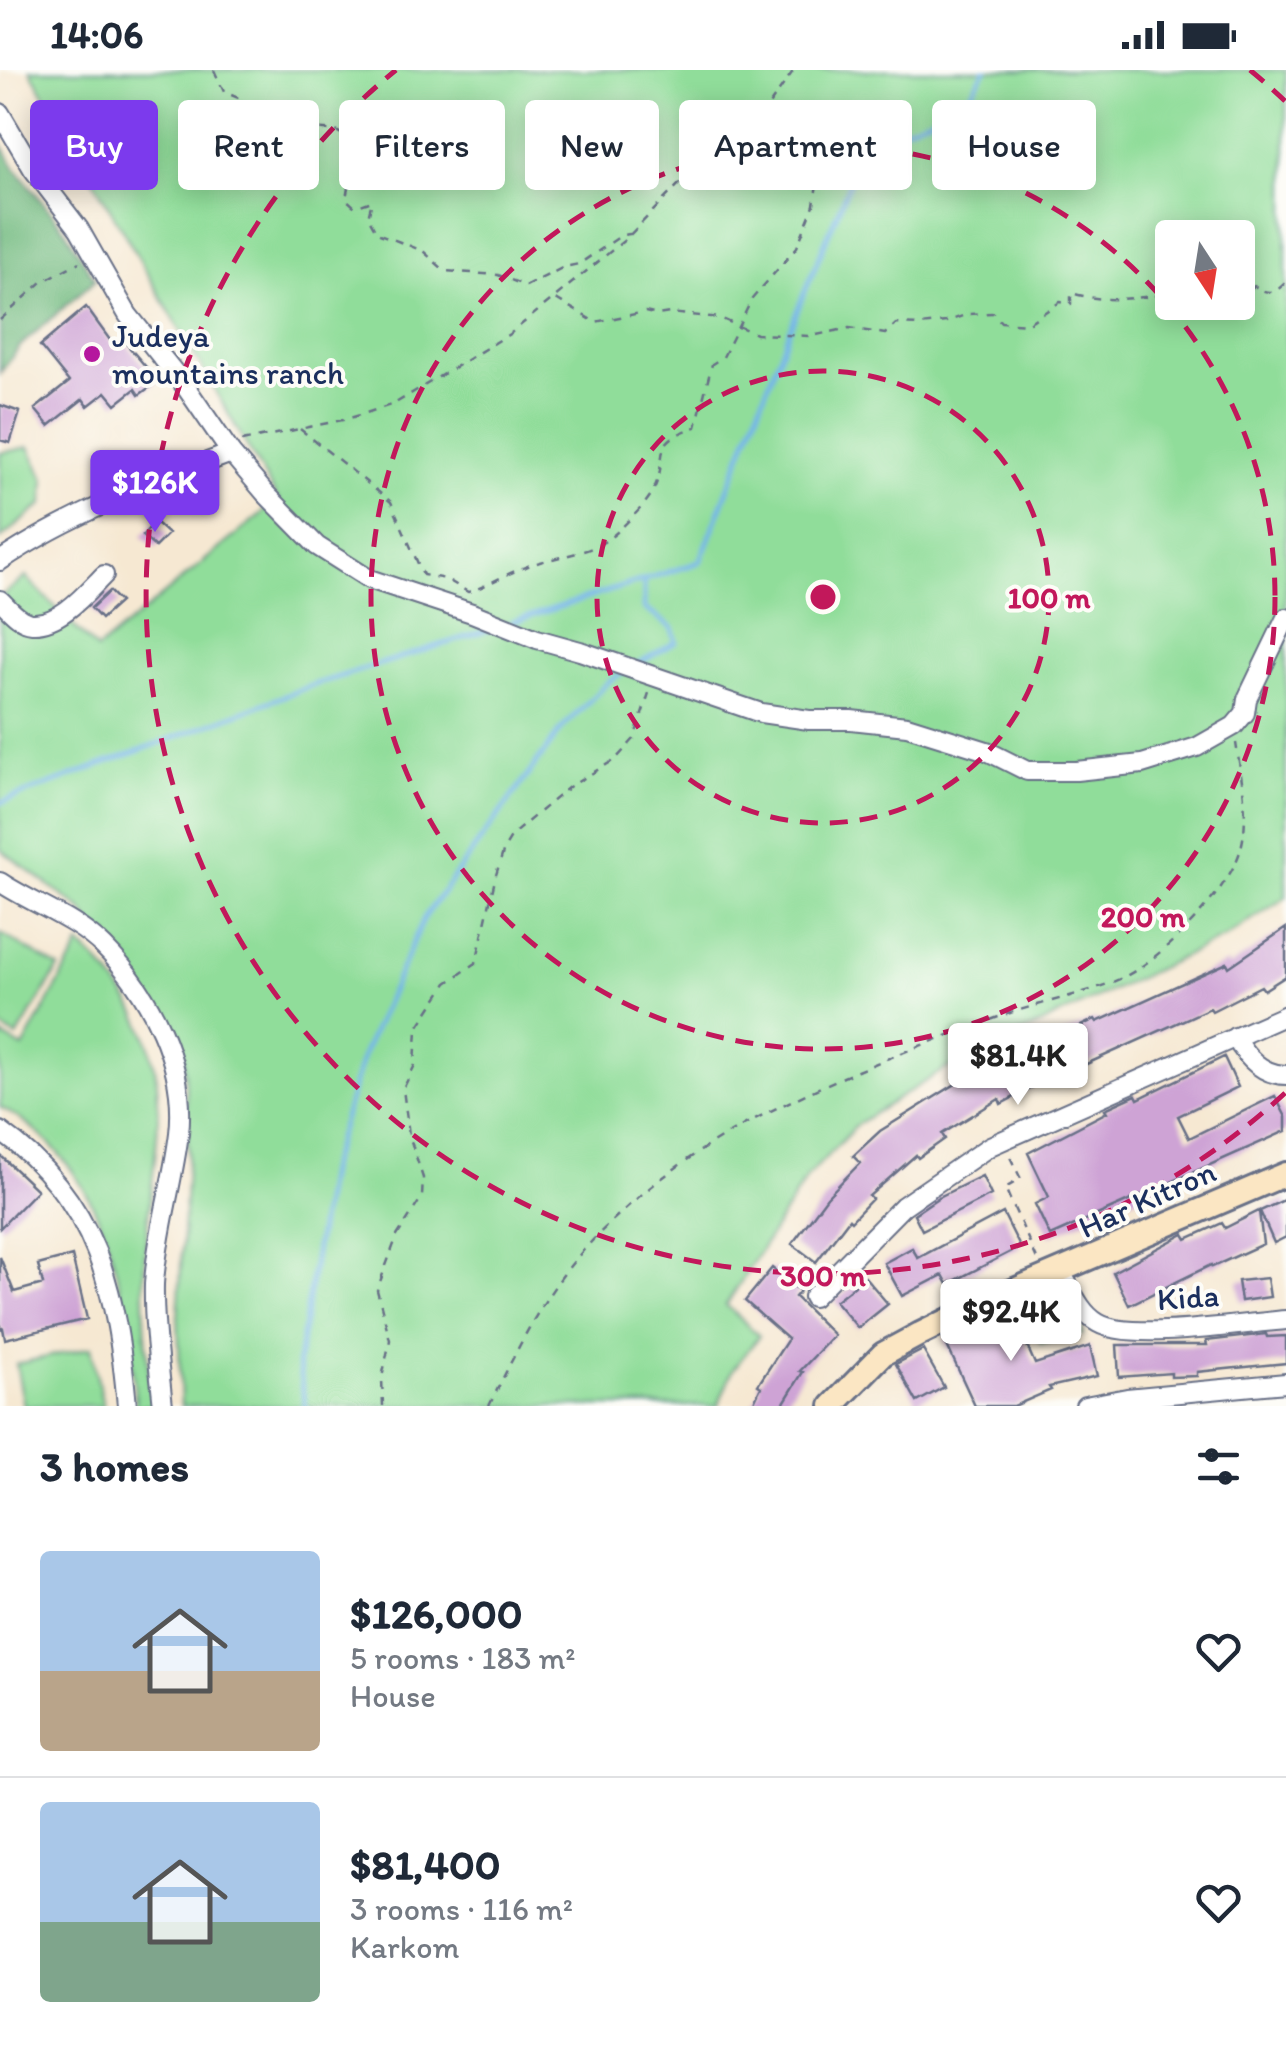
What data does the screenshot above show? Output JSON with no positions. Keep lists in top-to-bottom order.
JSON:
{
  "streets": {
    "street": ["Har Kitron", "Kida"]
  },
  "crossings": [
    ["Har Kitron", "Kida"]
  ],
  "places": ["Judeya mountains ranch"],
  "north": "bottom",
  "page": {
    "status": "14:06",
    "chip": [
      "Buy",
      "Rent",
      "Filters",
      "New",
      "Apartment",
      "House"
    ],
    "price": ["$126K", "$81.4K", "$92.4K"],
    "heading": "3 homes",
    "list": [
      {
        "name": "$126,000",
        "note": "5 rooms · 183 m² · House"
      },
      {
        "name": "$81,400",
        "note": "3 rooms · 116 m² · Karkom"
      }
    ]
  },
  "rings": ["100 m", "200 m", "300 m"]
}
